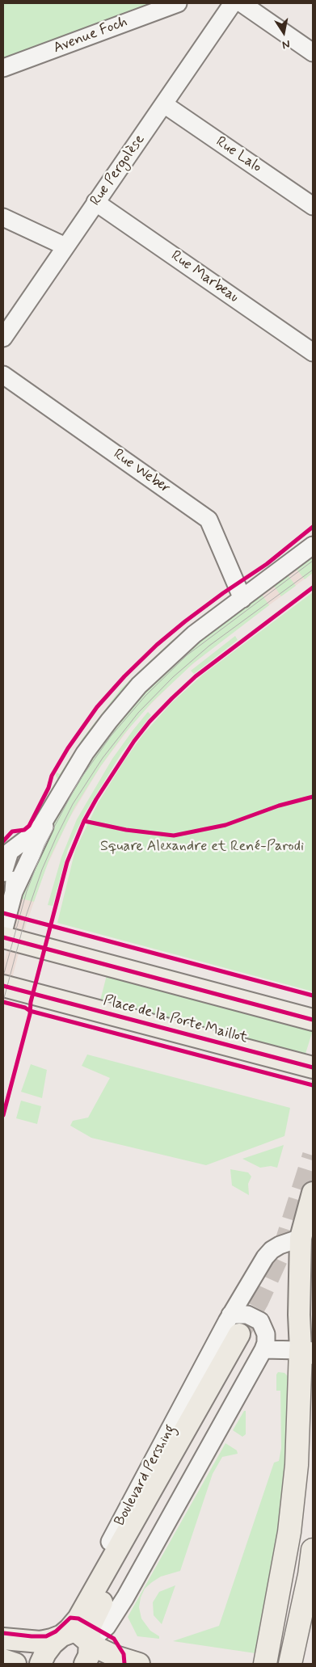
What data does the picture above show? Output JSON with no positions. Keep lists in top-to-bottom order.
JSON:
{
  "streets": {
    "main road": ["Place de la Porte Maillot", "Boulevard Pershing"],
    "street": [
      "Avenue Foch",
      "Rue Lalo",
      "Rue Pergolèse",
      "Rue Marbeau",
      "Rue Weber"
    ]
  },
  "crossings": [
    ["Rue Lalo", "Rue Pergolèse"],
    ["Rue Pergolèse", "Rue Marbeau"]
  ],
  "parks": ["Square Alexandre et René-Parodi"],
  "north": "bottom"
}
